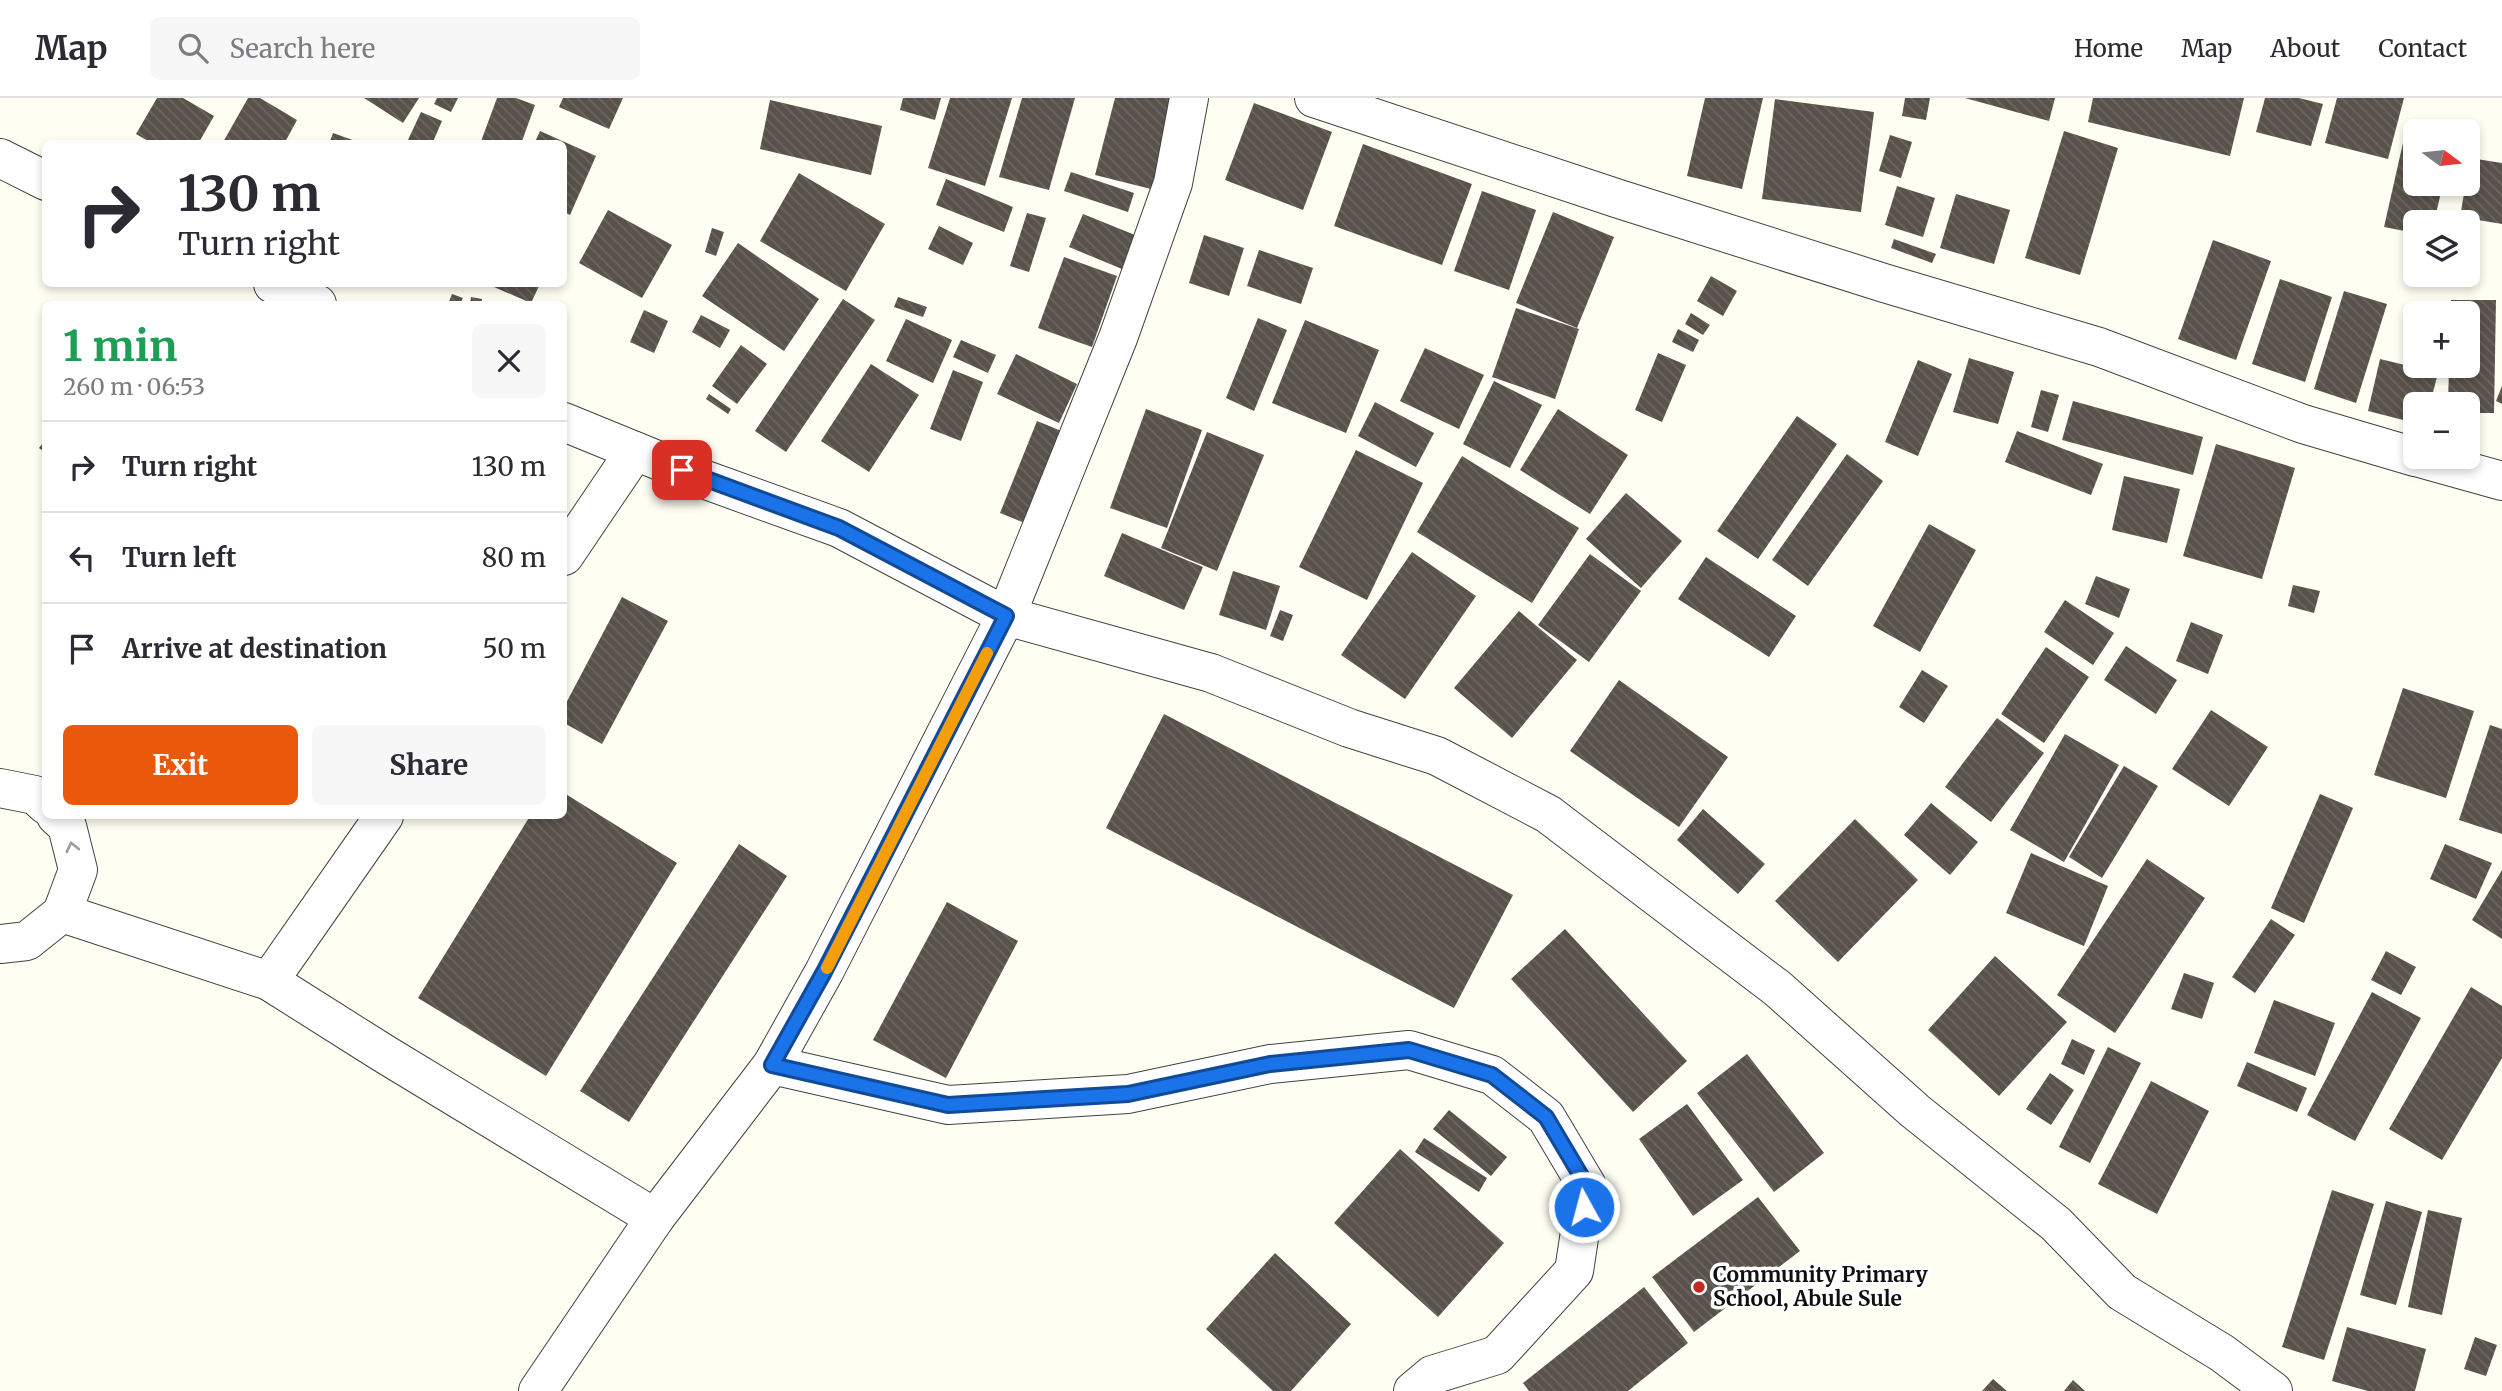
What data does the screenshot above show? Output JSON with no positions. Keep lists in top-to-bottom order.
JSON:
{
  "places": ["Community Primary School, Abule Sule"],
  "north": "right",
  "page": {
    "header": "Map",
    "search": "Search here",
    "nav": [
      "Home",
      "Map",
      "About",
      "Contact"
    ],
    "map_buttons": ["+", "−"],
    "turn": ["130 m", "Turn right"],
    "heading": ["1 min", "260 m · 06:53"],
    "list": [
      {
        "name": "Turn right",
        "value": "130 m"
      },
      {
        "name": "Turn left",
        "value": "80 m"
      },
      {
        "name": "Arrive at destination",
        "value": "50 m"
      }
    ],
    "buttons": ["Exit", "Share"]
  }
}
